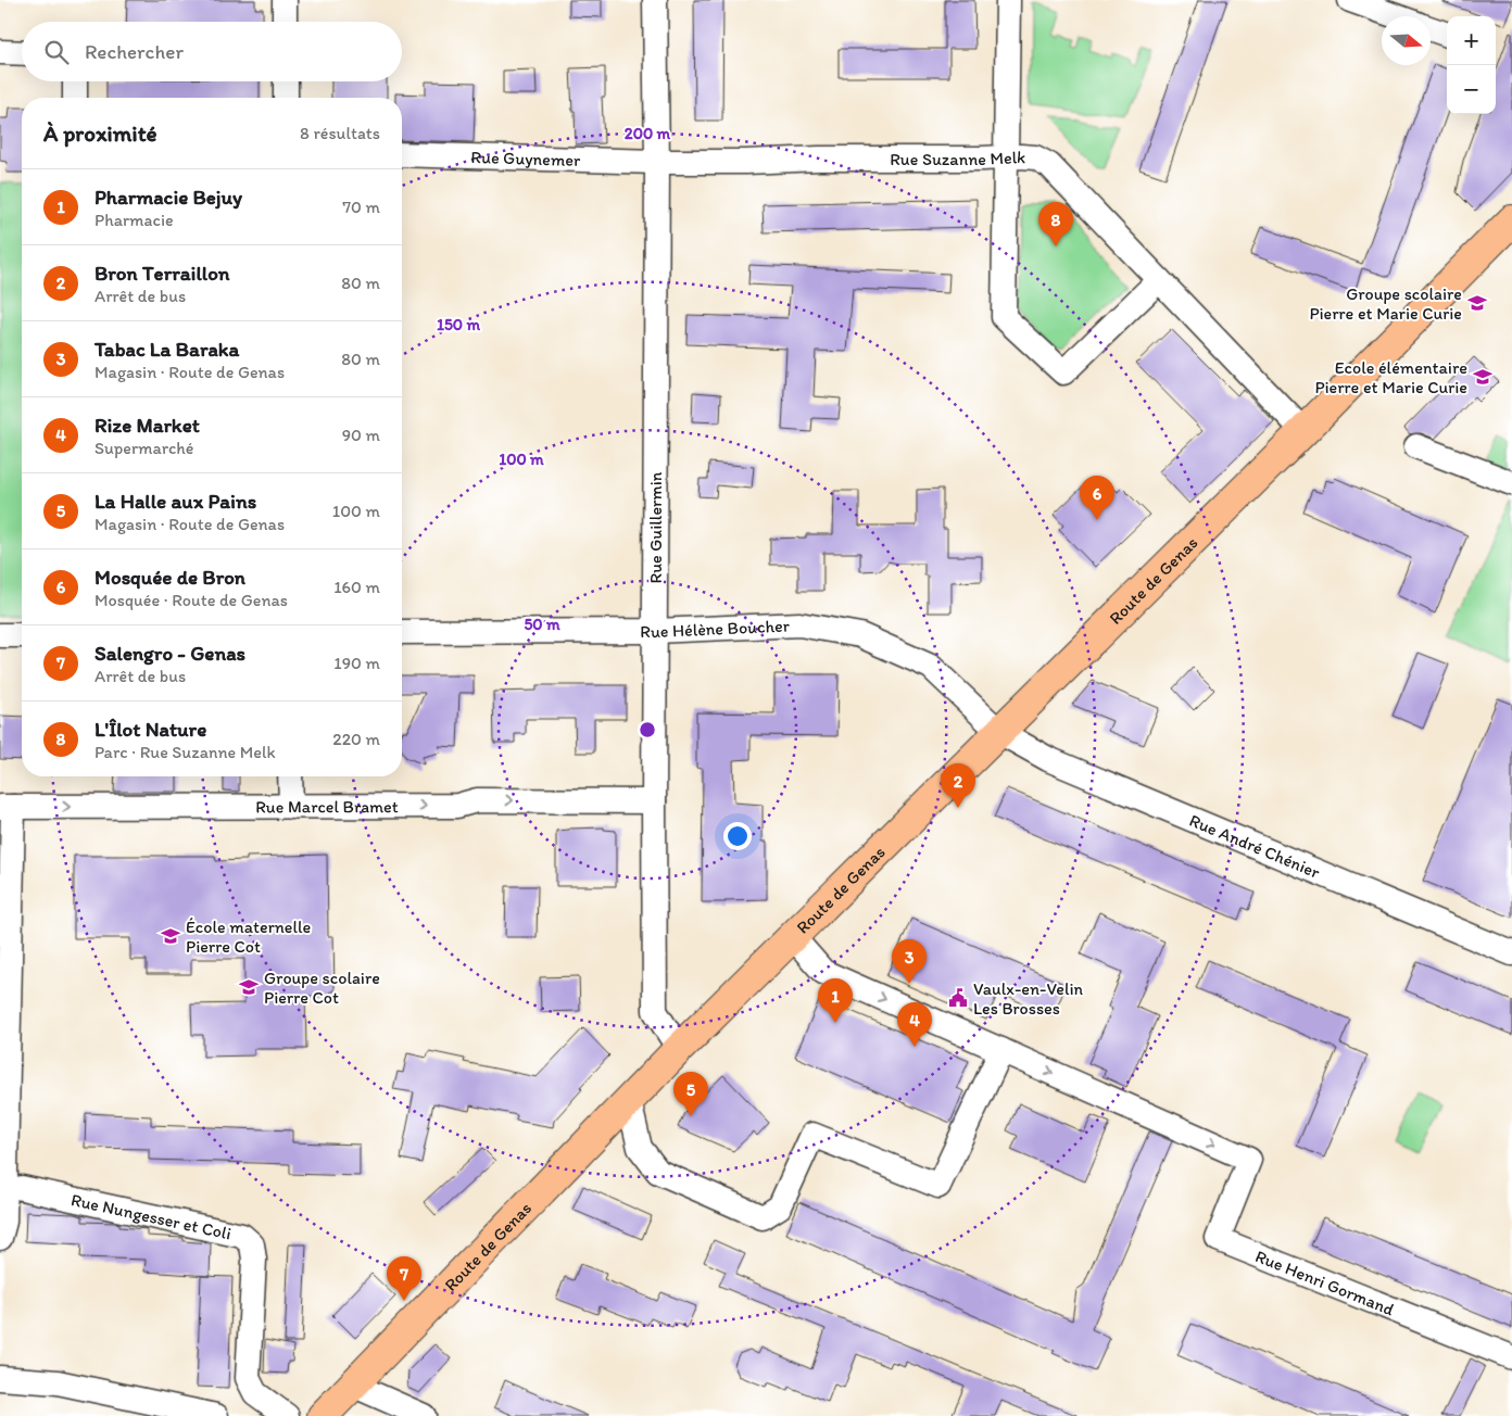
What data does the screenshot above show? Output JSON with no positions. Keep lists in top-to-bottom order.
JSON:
{
  "streets": {
    "main road": ["Route de Genas"],
    "street": [
      "Rue Guynemer",
      "Rue Suzanne Melk",
      "Rue Guillermin",
      "Rue Hélène Boucher",
      "Rue Marcel Bramet",
      "Rue André Chénier",
      "Rue Nungesser et Coli",
      "Rue Henri Gormand"
    ]
  },
  "crossings": [
    ["Rue Guynemer", "Rue Suzanne Melk"],
    ["Rue Guynemer", "Rue Guillermin"],
    ["Rue Suzanne Melk", "Rue Guillermin"],
    ["Rue Suzanne Melk", "Route de Genas"],
    ["Rue Guillermin", "Route de Genas"],
    ["Rue Guillermin", "Rue Hélène Boucher"],
    ["Rue Guillermin", "Rue Marcel Bramet"],
    ["Route de Genas", "Rue Hélène Boucher"],
    ["Route de Genas", "Rue André Chénier"],
    ["Route de Genas", "Rue Henri Gormand"],
    ["Rue Hélène Boucher", "Rue André Chénier"]
  ],
  "one_way": ["Rue Marcel Bramet"],
  "places": {
    "school or university": [
      "Groupe scolaire Pierre et Marie Curie",
      "Ecole élémentaire Pierre et Marie Curie",
      "École maternelle Pierre Cot",
      "Groupe scolaire Pierre Cot"
    ],
    "public building": ["Vaulx-en-Velin Les Brosses"]
  },
  "north": "right",
  "page": {
    "map_buttons": ["+", "−"],
    "search": "Rechercher",
    "heading": ["À proximité", "8 résultats"],
    "list": [
      {
        "mark": "1",
        "name": "Pharmacie Bejuy",
        "note": "Pharmacie",
        "value": "70 m"
      },
      {
        "mark": "2",
        "name": "Bron Terraillon",
        "note": "Arrêt de bus",
        "value": "80 m"
      },
      {
        "mark": "3",
        "name": "Tabac La Baraka",
        "note": "Magasin · Route de Genas",
        "value": "80 m"
      },
      {
        "mark": "4",
        "name": "Rize Market",
        "note": "Supermarché",
        "value": "90 m"
      },
      {
        "mark": "5",
        "name": "La Halle aux Pains",
        "note": "Magasin · Route de Genas",
        "value": "100 m"
      },
      {
        "mark": "6",
        "name": "Mosquée de Bron",
        "note": "Mosquée · Route de Genas",
        "value": "160 m"
      },
      {
        "mark": "7",
        "name": "Salengro - Genas",
        "note": "Arrêt de bus",
        "value": "190 m"
      },
      {
        "mark": "8",
        "name": "L'Îlot Nature",
        "note": "Parc · Rue Suzanne Melk",
        "value": "220 m"
      }
    ],
    "pins": [
      "8",
      "6",
      "2",
      "3",
      "1",
      "4",
      "5",
      "7"
    ]
  },
  "rings": [
    "200 m",
    "150 m",
    "100 m",
    "50 m"
  ]
}
